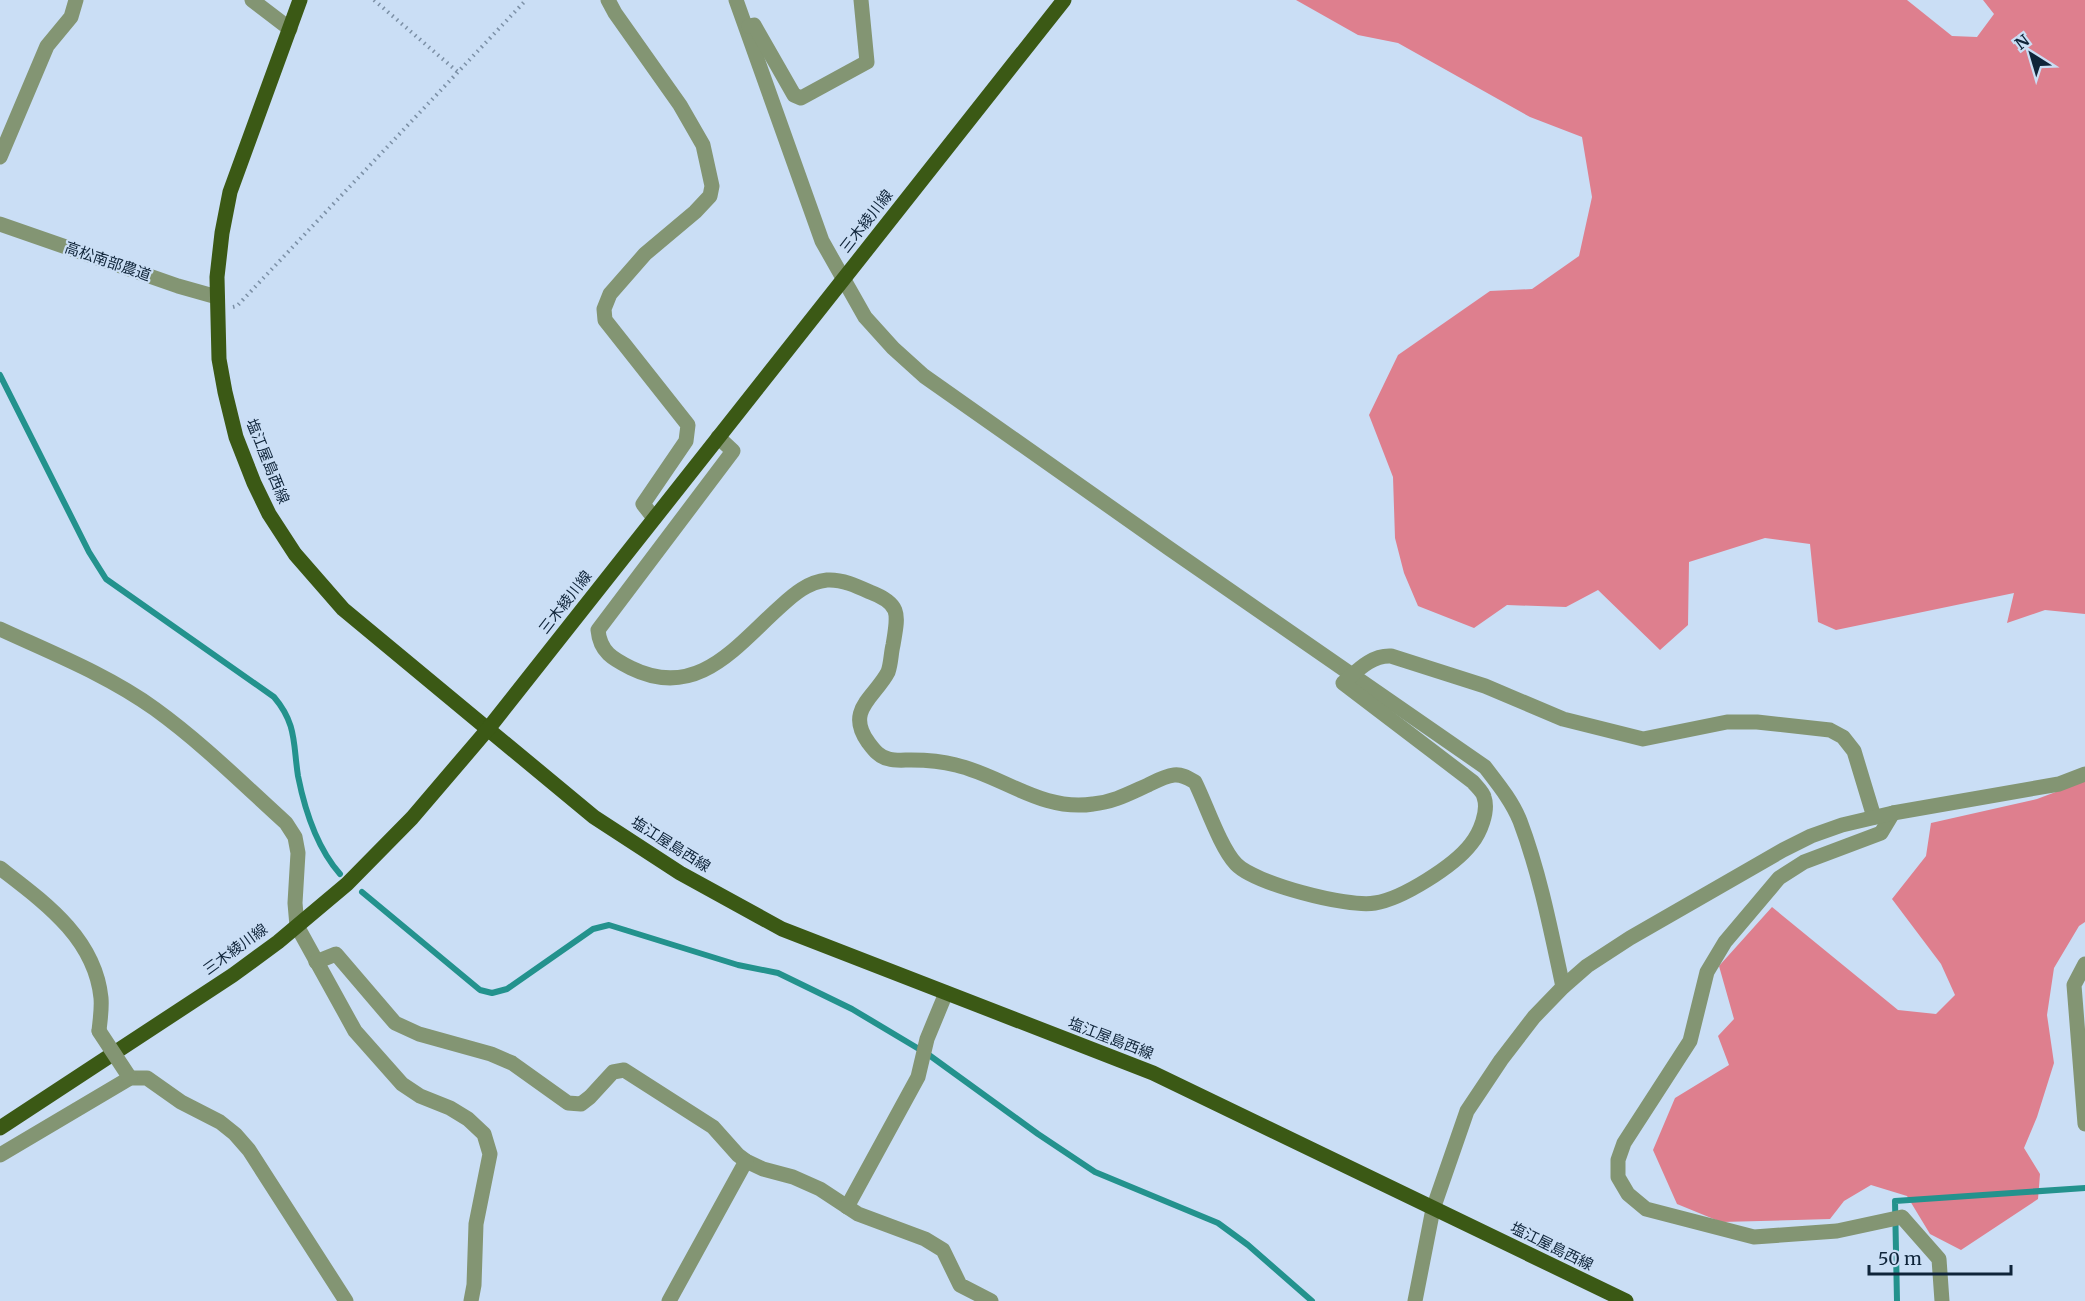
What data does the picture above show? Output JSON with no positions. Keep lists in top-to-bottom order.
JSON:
{
  "streets": {
    "main road": ["三木綾川線", "塩江屋島西線"],
    "street": ["高松南部農道"]
  },
  "crossings": [
    ["三木綾川線", "塩江屋島西線"],
    ["高松南部農道", "塩江屋島西線"]
  ],
  "scale_bar": "50 m",
  "north": "top left"
}
